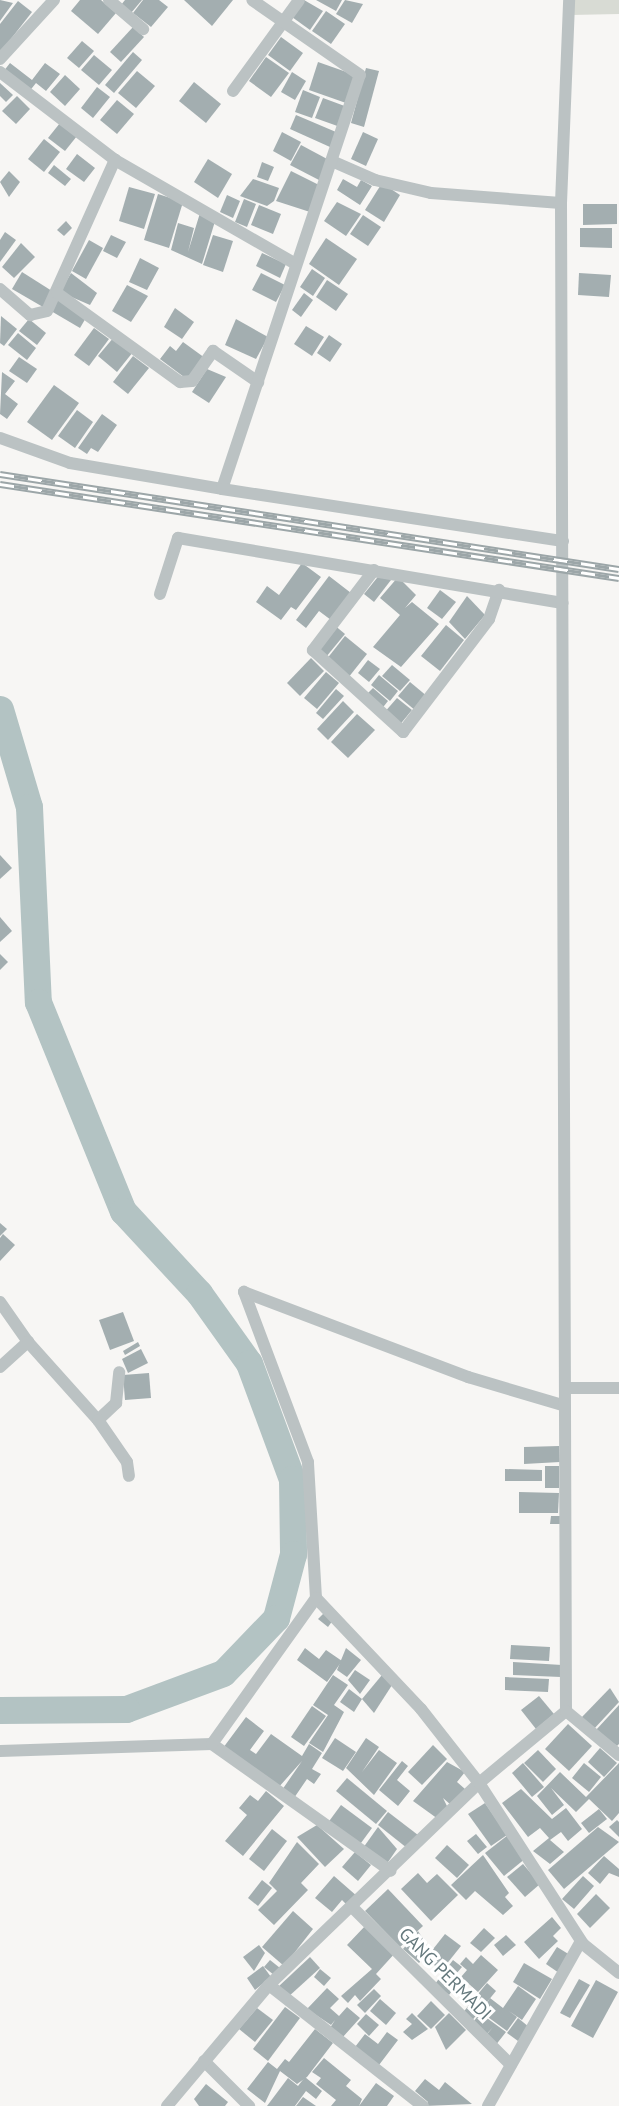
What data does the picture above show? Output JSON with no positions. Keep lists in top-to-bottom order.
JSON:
{
  "streets": {
    "street": ["GANG PERMADI"]
  }
}
